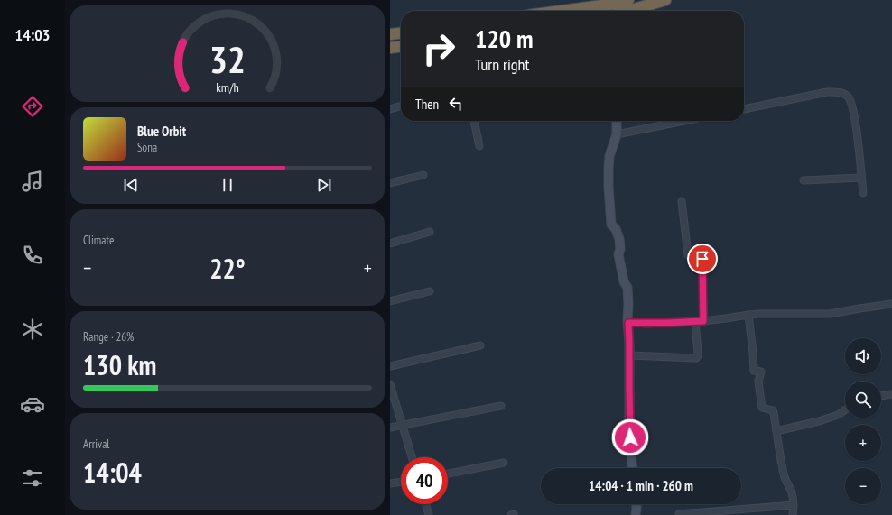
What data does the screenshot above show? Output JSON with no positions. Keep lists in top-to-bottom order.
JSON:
{
  "page": {
    "tabs": "14:03",
    "turn": ["120 m", "Turn right"],
    "then": "Then",
    "song": ["Blue Orbit", "Sona"],
    "tile": [
      "Climate",
      ["Range · 26%", "130 km"],
      ["Arrival", "14:04"]
    ],
    "heat": ["−", "22°", "+"],
    "map_buttons": ["+", "−"],
    "limit": "40",
    "trip": "14:04 · 1 min · 260 m",
    "gauge": ["32", "km/h"]
  }
}
